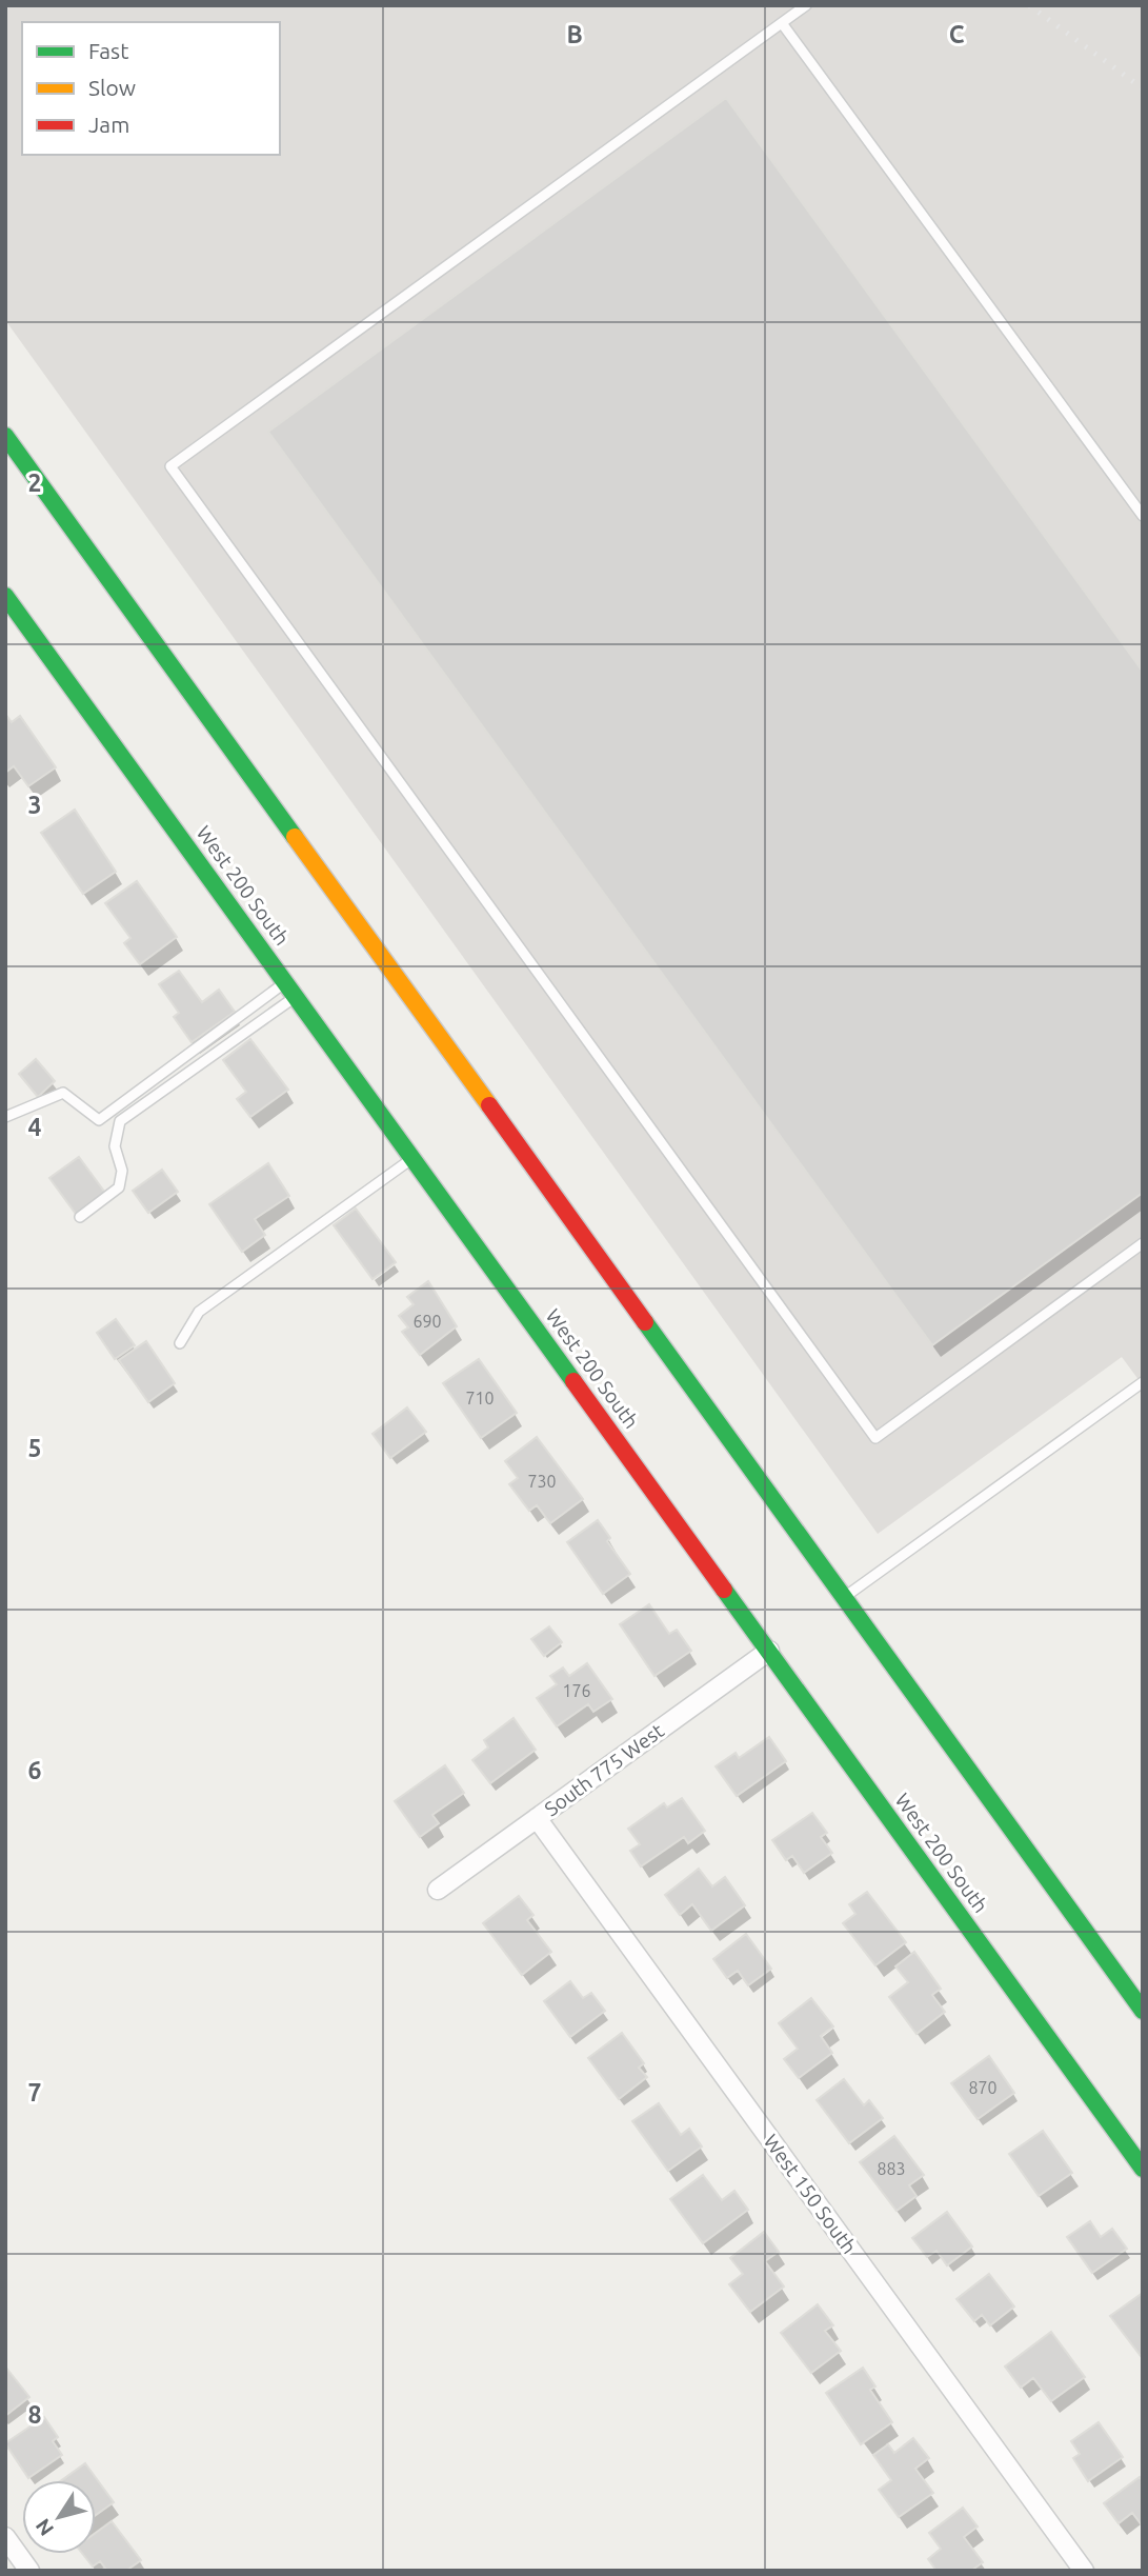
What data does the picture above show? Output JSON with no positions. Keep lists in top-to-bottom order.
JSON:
{
  "streets": {
    "main road": ["West 200 South"],
    "street": ["South 775 West", "West 150 South"]
  },
  "crossings": [
    ["West 200 South", "South 775 West"],
    ["South 775 West", "West 150 South"]
  ],
  "house_numbers": [
    "690",
    "710",
    "730",
    "176",
    "870",
    "883"
  ],
  "legend": ["Fast", "Slow", "Jam"],
  "north": "bottom left",
  "grid": {
    "columns": ["B", "C"],
    "rows": [
      "2",
      "3",
      "4",
      "5",
      "6",
      "7",
      "8"
    ]
  }
}
